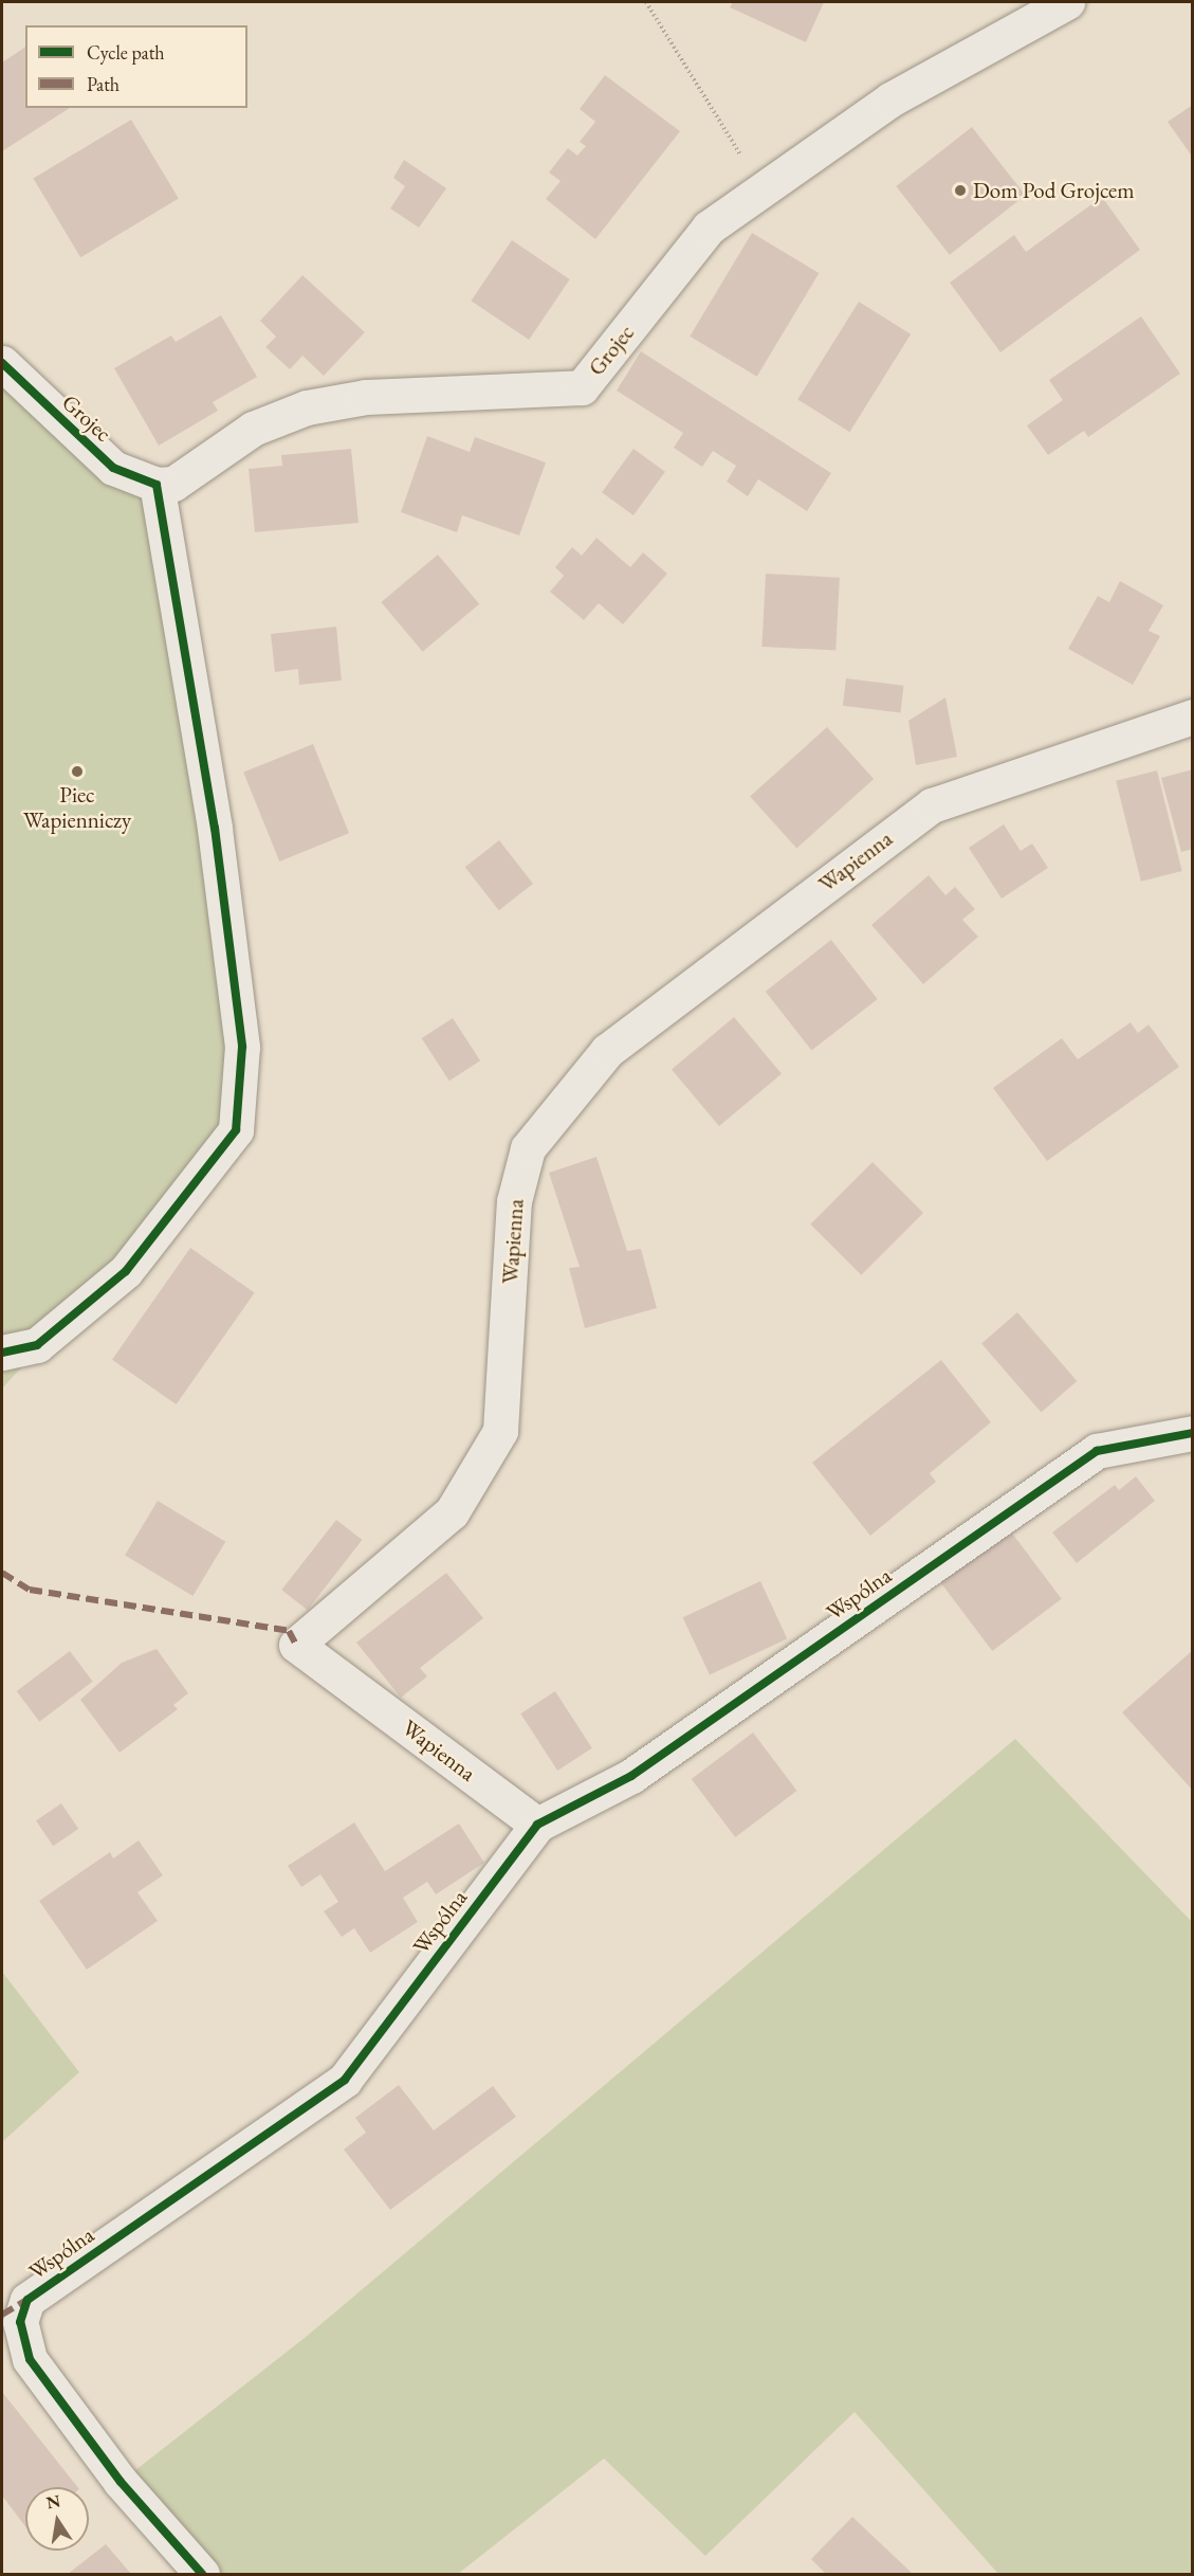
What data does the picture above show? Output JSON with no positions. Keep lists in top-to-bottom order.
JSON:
{
  "streets": {
    "street": ["Grojec", "Wapienna", "Wspólna"]
  },
  "crossings": [
    ["Wapienna", "Wspólna"]
  ],
  "places": ["Dom Pod Grojcem", "Piec Wapienniczy"],
  "legend": ["Cycle path", "Path"],
  "north": "top"
}
